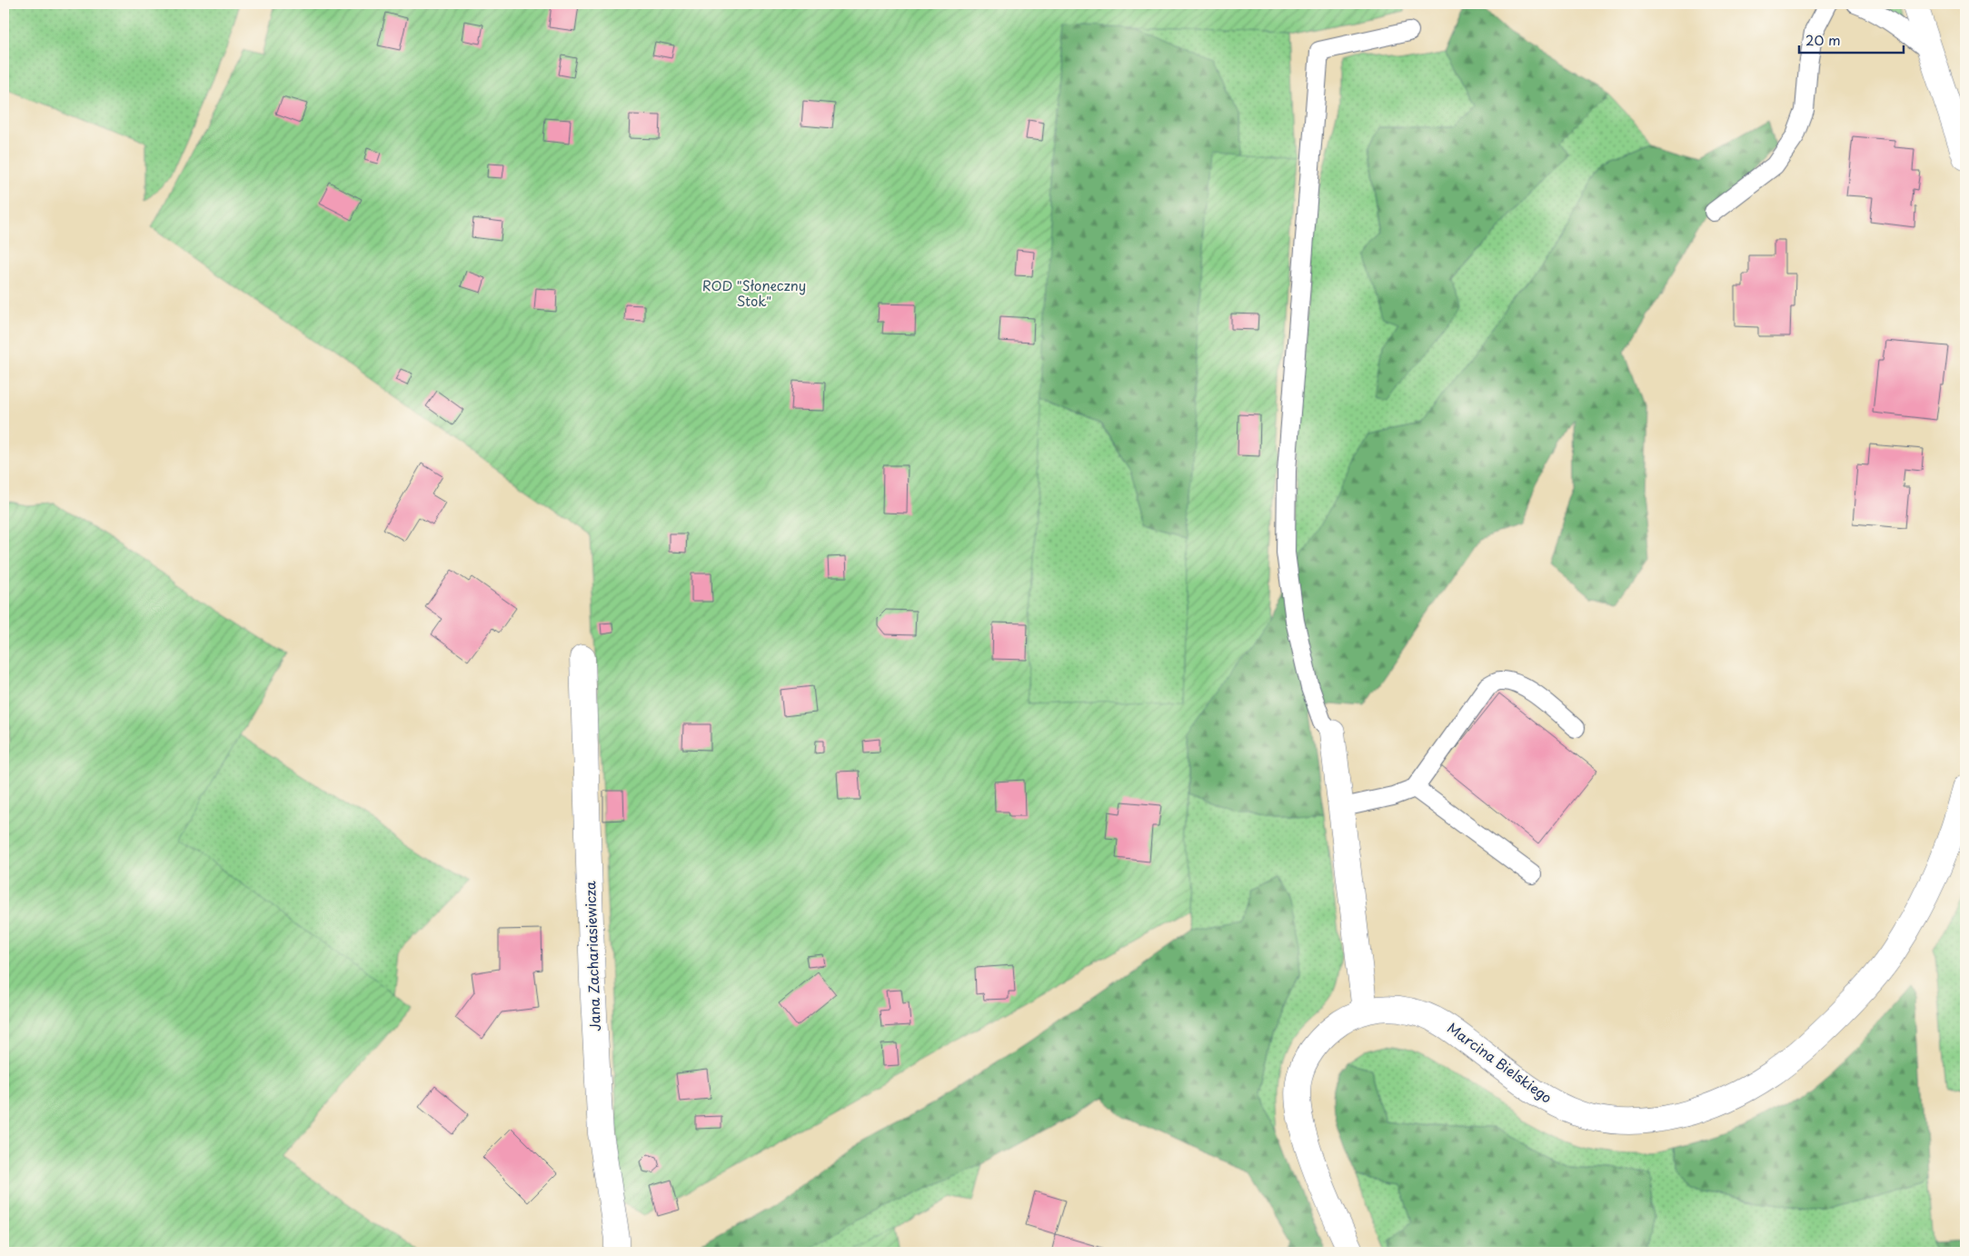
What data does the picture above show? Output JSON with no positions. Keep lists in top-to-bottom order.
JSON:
{
  "streets": {
    "street": ["Jana Zachariasiewicza", "Marcina Bielskiego"]
  },
  "parks": ["ROD \"Słoneczny Stok\""],
  "scale_bar": "20 m"
}
